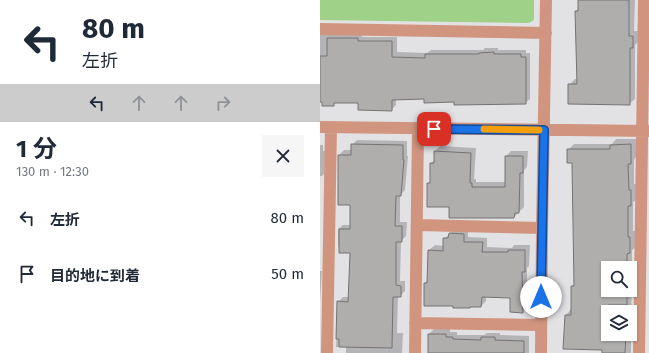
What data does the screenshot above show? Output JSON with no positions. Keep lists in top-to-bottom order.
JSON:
{
  "page": {
    "turn": ["80 m", "左折"],
    "heading": ["1 分", "130 m · 12:30"],
    "list": [
      {
        "name": "左折",
        "value": "80 m"
      },
      {
        "name": "目的地に到着",
        "value": "50 m"
      }
    ]
  }
}
